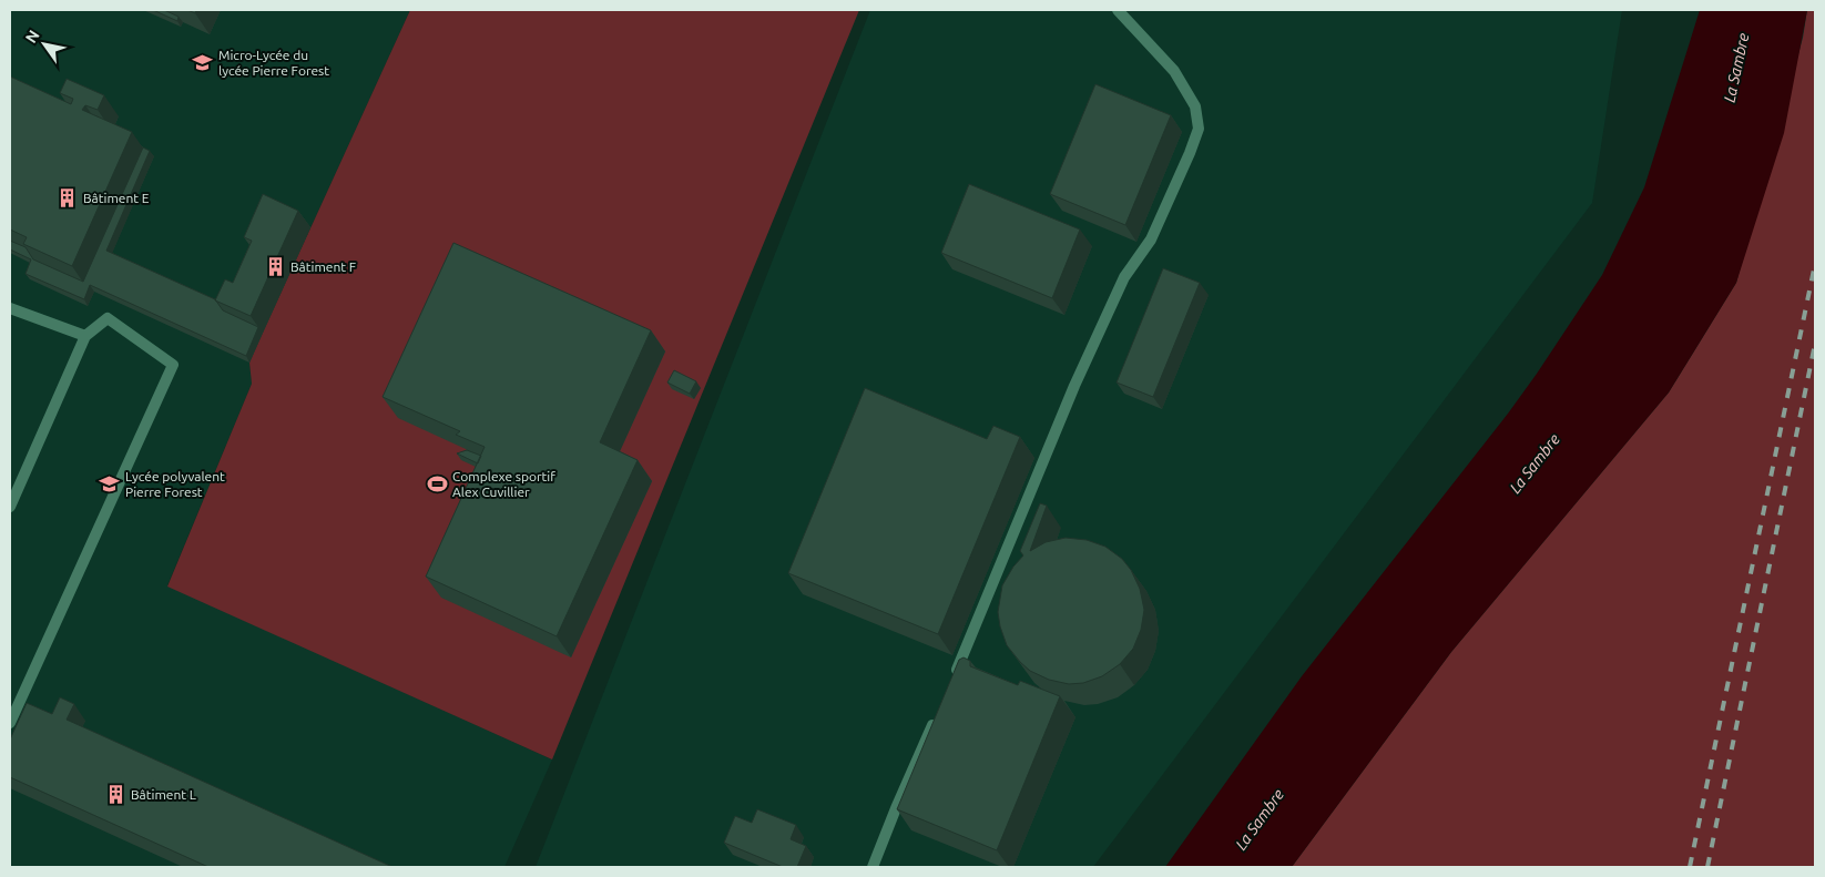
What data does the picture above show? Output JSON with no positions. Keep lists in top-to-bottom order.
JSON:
{
  "water": ["La Sambre"],
  "places": {
    "school or university": ["Micro-Lycée du lycée Pierre Forest", "Lycée polyvalent Pierre Forest"],
    "building": ["Bâtiment E", "Bâtiment F", "Bâtiment L"],
    "sports": ["Complexe sportif Alex Cuvillier"]
  },
  "north": "top left"
}
